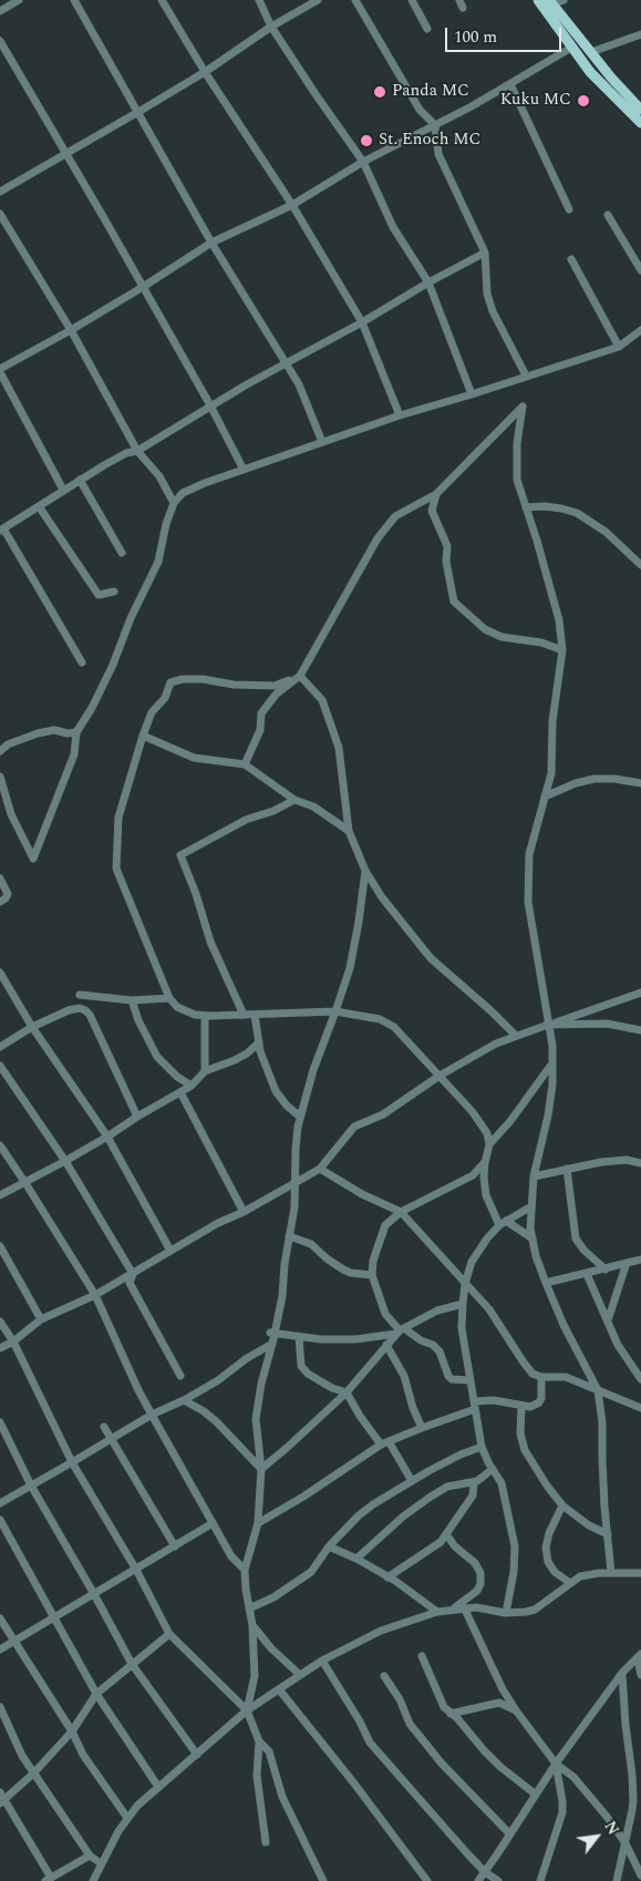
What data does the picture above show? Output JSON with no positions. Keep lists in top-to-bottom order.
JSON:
{
  "places": ["Panda MC", "Kuku MC", "St. Enoch MC"],
  "scale_bar": "100 m",
  "north": "top right"
}
